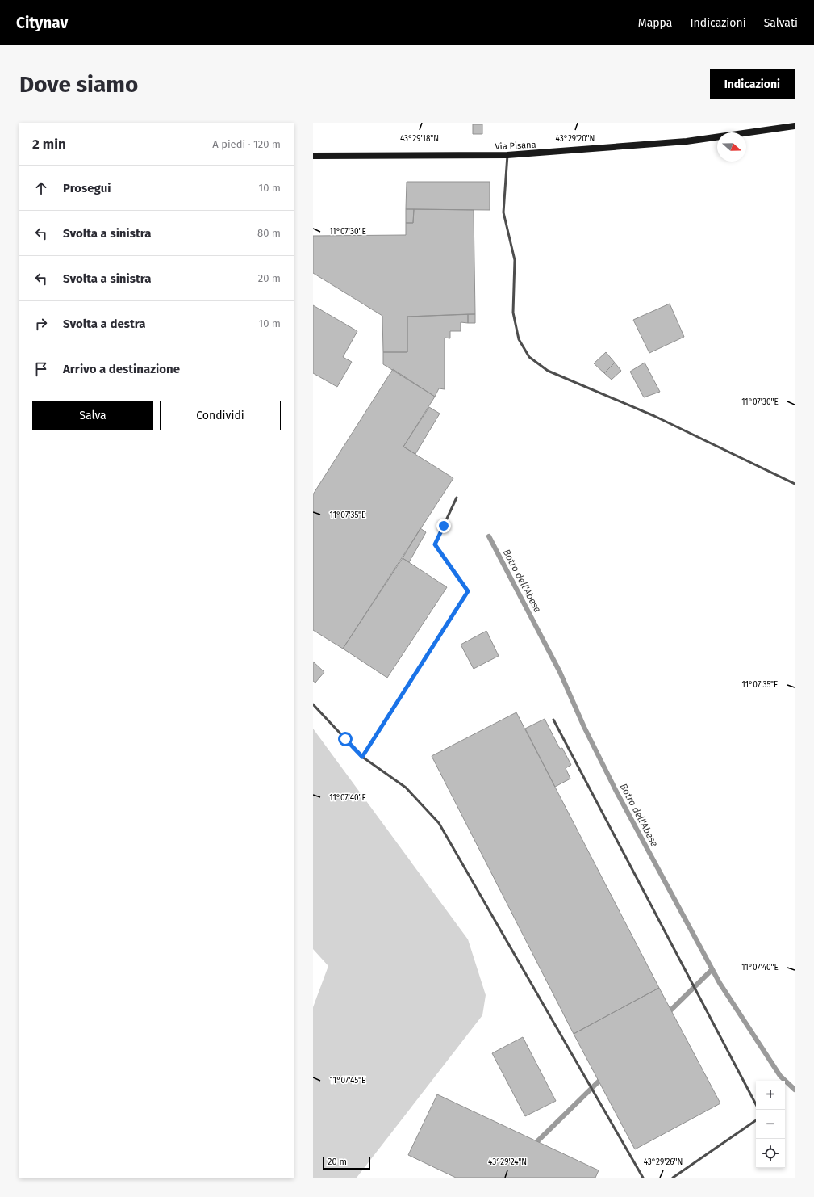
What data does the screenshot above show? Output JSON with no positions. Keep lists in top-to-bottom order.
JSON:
{
  "streets": {
    "street": ["Via Pisana"]
  },
  "water": ["Botro dell'Abese"],
  "scale_bar": "20 m",
  "north": "right",
  "page": {
    "header": "Citynav",
    "nav": ["Mappa", "Indicazioni", "Salvati"],
    "buttons": [
      "Indicazioni",
      ["Salva", "Condividi"]
    ],
    "title": "Dove siamo",
    "heading": ["2 min", "A piedi · 120 m"],
    "list": [
      ["Prosegui", "10 m"],
      ["Svolta a sinistra", "80 m"],
      ["Svolta a sinistra", "20 m"],
      ["Svolta a destra", "10 m"],
      "Arrivo a destinazione"
    ],
    "map_buttons": ["+", "−"],
    "scale": "20 m"
  },
  "coordinates": [
    "43°29'20\"N",
    "43°29'18\"N",
    "11°07'30\"E",
    "11°07'35\"E",
    "11°07'40\"E",
    "11°07'45\"E",
    "43°29'24\"N",
    "43°29'26\"N"
  ]
}
